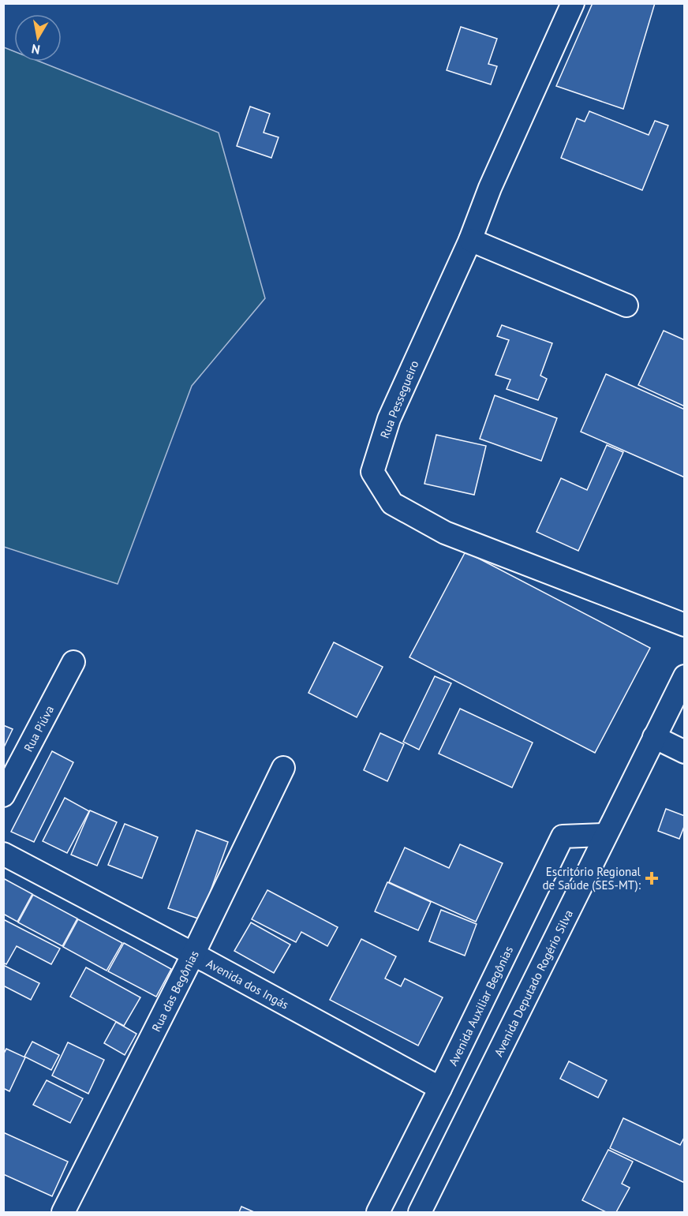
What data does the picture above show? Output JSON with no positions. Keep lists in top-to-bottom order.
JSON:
{
  "streets": {
    "street": [
      "Rua Pessegueiro",
      "Rua Piúva",
      "Avenida Deputado Rogério Silva",
      "Avenida dos Ingás",
      "Rua das Begônias",
      "Avenida Auxiliar Begônias"
    ]
  },
  "crossings": [
    ["Avenida Deputado Rogério Silva", "Avenida Auxiliar Begônias"],
    ["Avenida dos Ingás", "Rua das Begônias"],
    ["Avenida dos Ingás", "Avenida Auxiliar Begônias"]
  ],
  "places": {
    "health": ["Escritório Regional de Saúde (SES-MT):"]
  },
  "north": "bottom"
}
